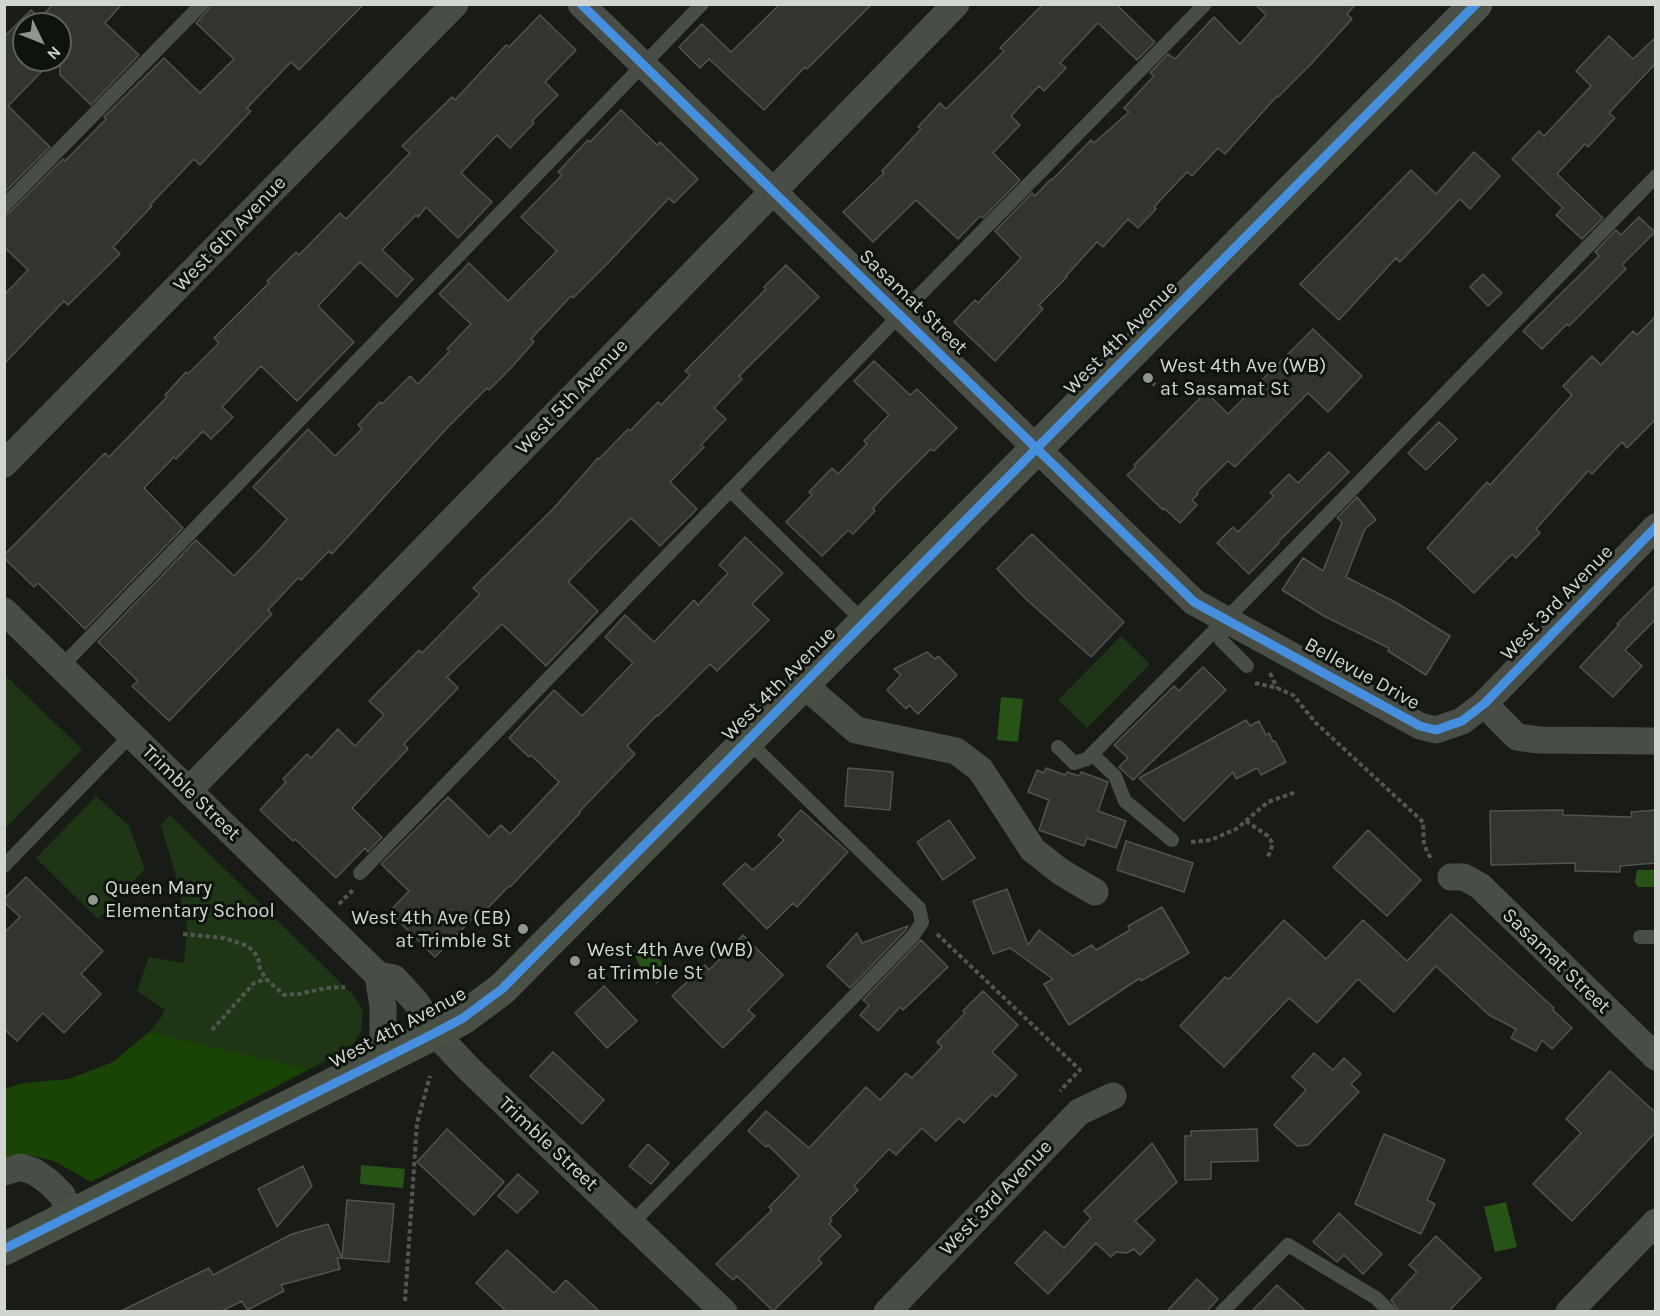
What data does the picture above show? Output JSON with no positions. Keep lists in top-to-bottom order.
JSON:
{
  "streets": {
    "main road": ["West 4th Avenue"],
    "street": [
      "West 6th Avenue",
      "Sasamat Street",
      "West 5th Avenue",
      "West 3rd Avenue",
      "Bellevue Drive",
      "Trimble Street"
    ]
  },
  "crossings": [
    ["Sasamat Street", "West 4th Avenue"],
    ["Sasamat Street", "West 5th Avenue"],
    ["Sasamat Street", "Bellevue Drive"],
    ["West 4th Avenue", "Trimble Street"],
    ["West 5th Avenue", "Trimble Street"],
    ["West 3rd Avenue", "Bellevue Drive"]
  ],
  "places": [
    "West 4th Ave (WB) at Sasamat St",
    "Queen Mary Elementary School",
    "West 4th Ave (EB) at Trimble St",
    "West 4th Ave (WB) at Trimble St"
  ],
  "north": "bottom right"
}
